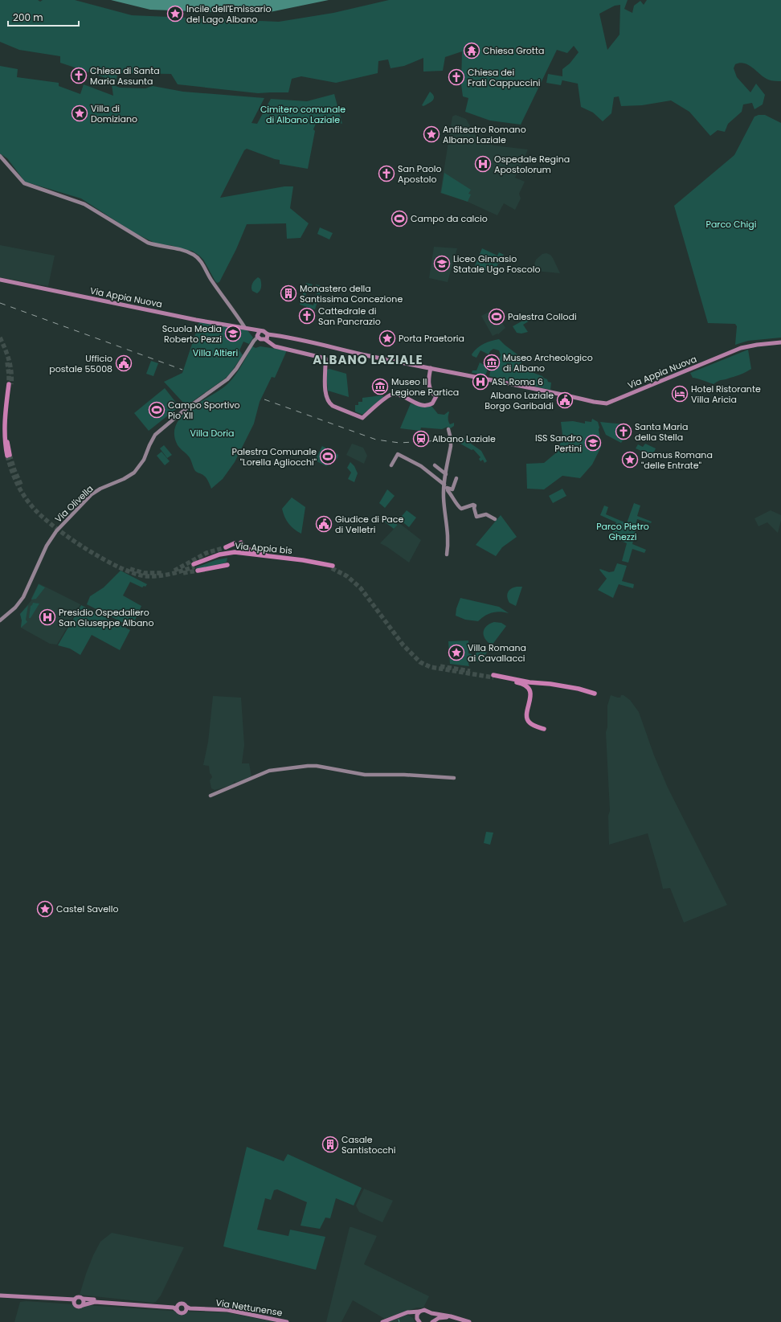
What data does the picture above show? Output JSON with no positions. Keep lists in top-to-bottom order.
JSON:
{
  "streets": {
    "highway": ["Via Appia bis"],
    "main road": ["Via Appia Nuova", "Via Olivella", "Via Nettunense"]
  },
  "crossings": [
    ["Via Appia Nuova", "Via Olivella"]
  ],
  "districts": ["ALBANO LAZIALE"],
  "parks": [
    "Cimitero comunale di Albano Laziale",
    "Parco Chigi",
    "Villa Altieri",
    "Villa Doria",
    "Parco Pietro Ghezzi"
  ],
  "places": {
    "place": [
      "Incile dell'Emissario del Lago Albano",
      "Villa di Domiziano",
      "Anfiteatro Romano Albano Laziale",
      "Porta Praetoria",
      "Domus Romana \"delle Entrate\"",
      "Villa Romana ai Cavallacci",
      "Castel Savello"
    ],
    "temple": ["Chiesa Grotta"],
    "church": [
      "Chiesa di Santa Maria Assunta",
      "Chiesa dei Frati Cappuccini",
      "San Paolo Apostolo",
      "Cattedrale di San Pancrazio",
      "Santa Maria della Stella"
    ],
    "hospital": ["Ospedale Regina Apostolorum", "ASL Roma 6", "Presidio Ospedaliero San Giuseppe Albano"],
    "sports": [
      "Campo da calcio",
      "Palestra Collodi",
      "Campo Sportivo Pio XII",
      "Palestra Comunale \"Lorella Agliocchi\""
    ],
    "school or university": ["Liceo Ginnasio Statale Ugo Foscolo", "Scuola Media Roberto Pezzi", "ISS Sandro Pertini"],
    "building": ["Monastero della Santissima Concezione", "Casale Santistocchi"],
    "museum": ["Museo Archeologico di Albano", "Museo II Legione Partica"],
    "public building": ["Ufficio postale 55008", "Albano Laziale Borgo Garibaldi", "Giudice di Pace di Velletri"],
    "hotel": ["Hotel Ristorante Villa Aricia"],
    "station": ["Albano Laziale"]
  },
  "scale_bar": "200 m"
}
